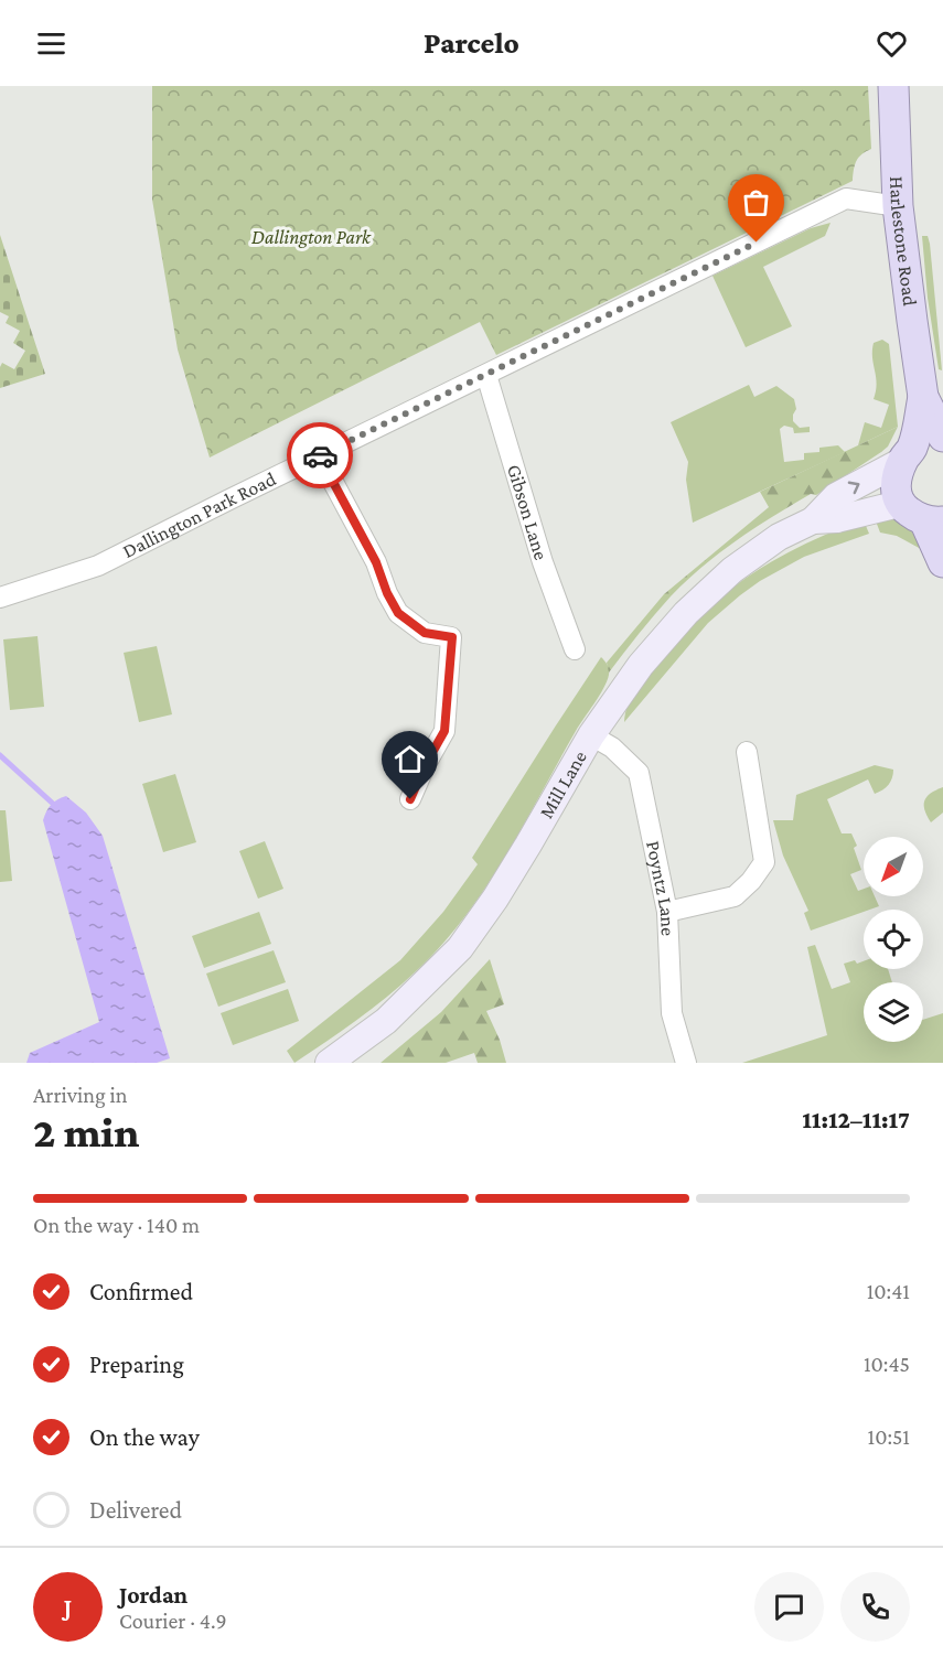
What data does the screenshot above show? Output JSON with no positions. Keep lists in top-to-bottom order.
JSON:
{
  "streets": {
    "main road": ["Harlestone Road"],
    "street": [
      "Gibson Lane",
      "Dallington Park Road",
      "Mill Lane",
      "Poyntz Lane"
    ]
  },
  "crossings": [
    ["Harlestone Road", "Dallington Park Road"],
    ["Gibson Lane", "Dallington Park Road"],
    ["Mill Lane", "Poyntz Lane"]
  ],
  "parks": ["Dallington Park"],
  "north": "bottom left",
  "page": {
    "header": "Parcelo",
    "heading": ["2 min", "Arriving in", "11:12–11:17"],
    "panel": ["Jordan", "Courier · 4.9"],
    "bar": "On the way · 140 m",
    "list": [
      ["Confirmed", "10:41"],
      ["Preparing", "10:45"],
      ["On the way", "10:51"],
      "Delivered"
    ],
    "round": "J"
  }
}
